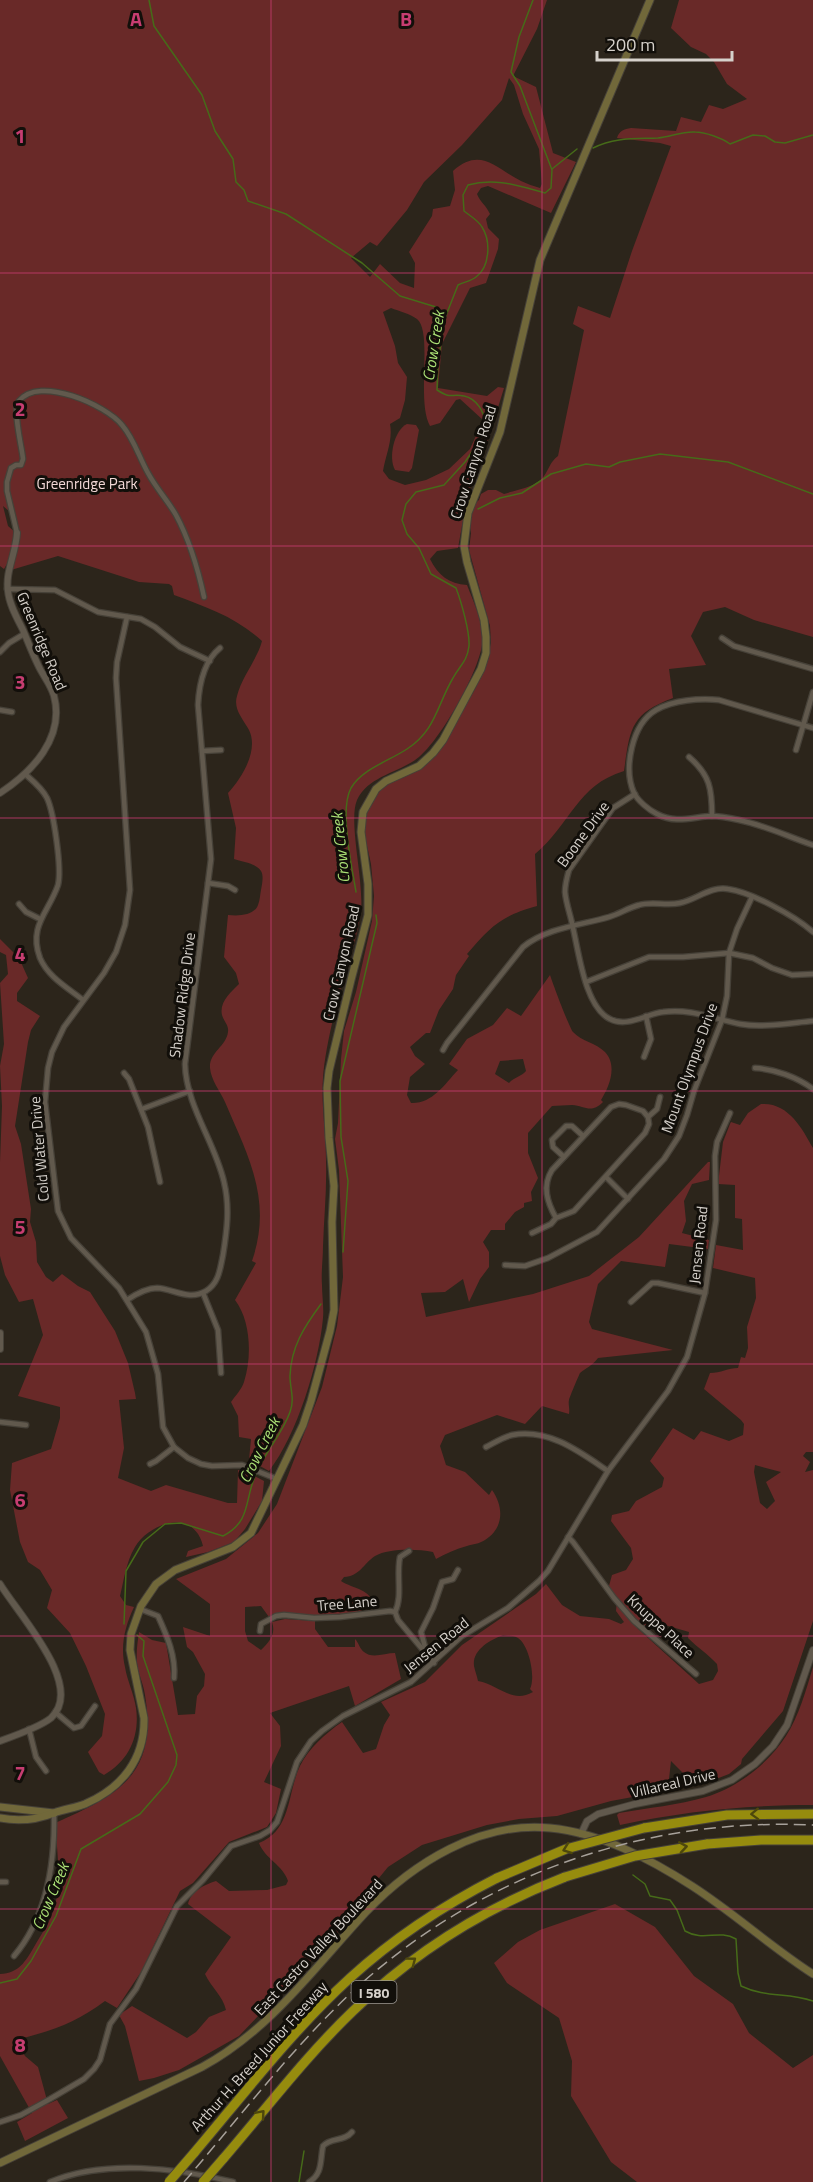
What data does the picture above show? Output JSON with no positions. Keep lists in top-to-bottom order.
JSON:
{
  "streets": {
    "highway": ["I 580", "Arthur H. Breed Junior Freeway"],
    "main road": ["Crow Canyon Road", "East Castro Valley Boulevard"],
    "street": [
      "Greenridge Road",
      "Boone Drive",
      "Shadow Ridge Drive",
      "Mount Olympus Drive",
      "Cold Water Drive",
      "Jensen Road",
      "Tree Lane",
      "Knuppe Place",
      "Villareal Drive"
    ]
  },
  "crossings": [
    ["Jensen Road", "Tree Lane"],
    ["Jensen Road", "Knuppe Place"],
    ["Villareal Drive", "East Castro Valley Boulevard"]
  ],
  "water": ["Crow Creek"],
  "parks": ["Greenridge Park"],
  "scale_bar": "200 m",
  "grid": {
    "columns": ["A", "B"],
    "rows": [
      "1",
      "2",
      "3",
      "4",
      "5",
      "6",
      "7",
      "8"
    ]
  }
}
